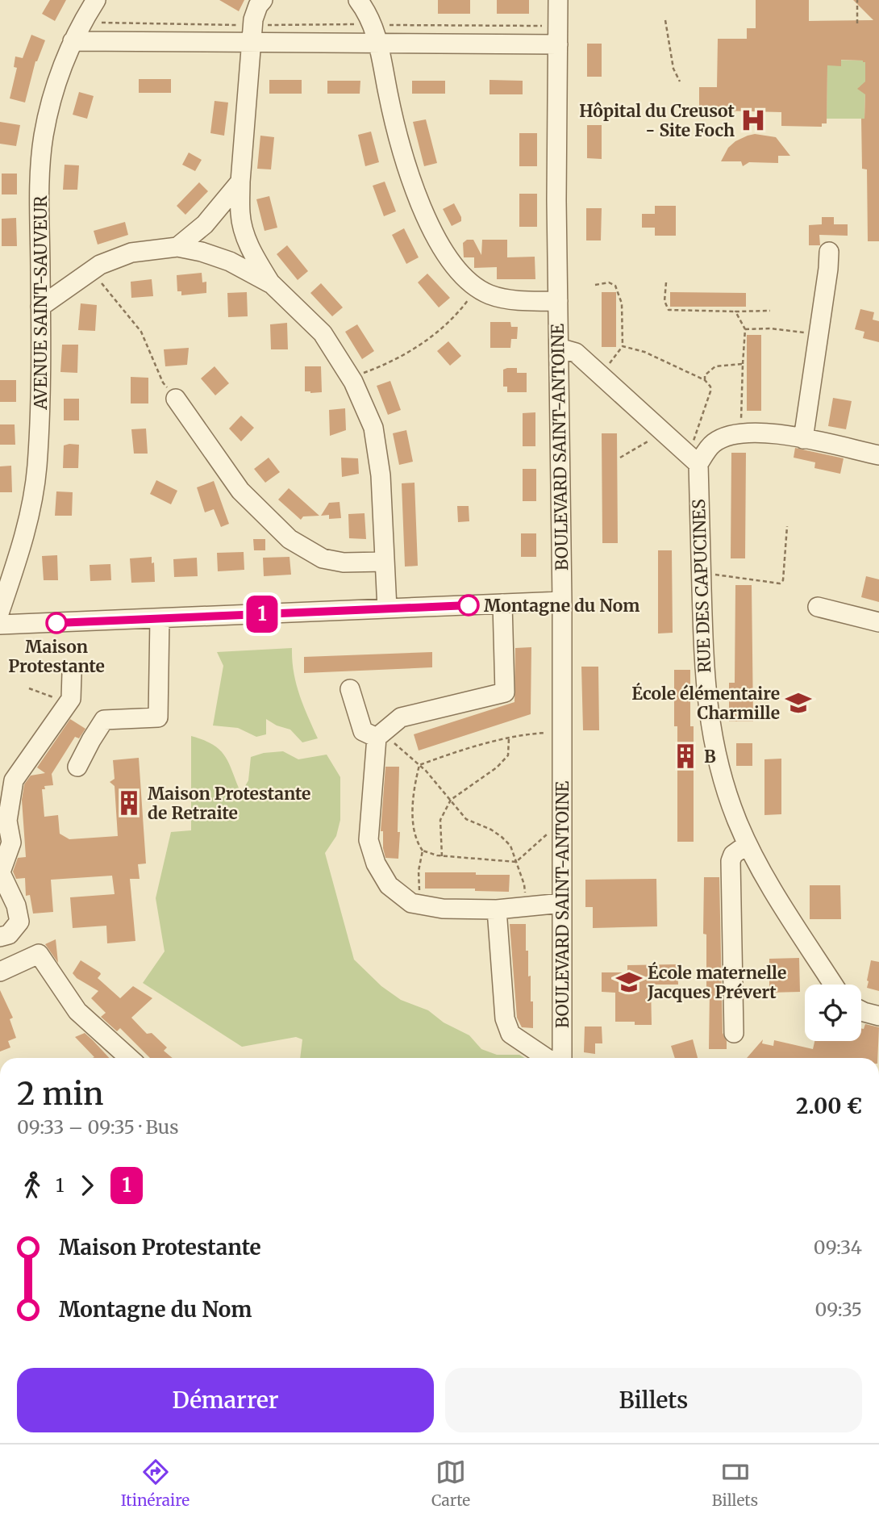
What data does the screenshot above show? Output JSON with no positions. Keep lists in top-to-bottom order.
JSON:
{
  "streets": {
    "street": ["AVENUE SAINT-SAUVEUR", "BOULEVARD SAINT-ANTOINE", "RUE DES CAPUCINES"]
  },
  "places": {
    "hospital": ["Hôpital du Creusot - Site Foch"],
    "other": ["Montagne du Nom", "Maison Protestante"],
    "school or university": ["École élémentaire Charmille", "École maternelle Jacques Prévert"],
    "building": ["B", "Maison Protestante de Retraite"]
  },
  "lines": ["bus line 1"],
  "page": {
    "on_map": "1",
    "heading": ["2 min", "09:33 – 09:35 · Bus", "2.00 €"],
    "legs": ["1", "1"],
    "list": [
      {
        "name": "Maison Protestante",
        "value": "09:34"
      },
      {
        "name": "Montagne du Nom",
        "value": "09:35"
      }
    ],
    "buttons": ["Démarrer", "Billets"],
    "tabs": ["Itinéraire", "Carte", "Billets"]
  }
}
